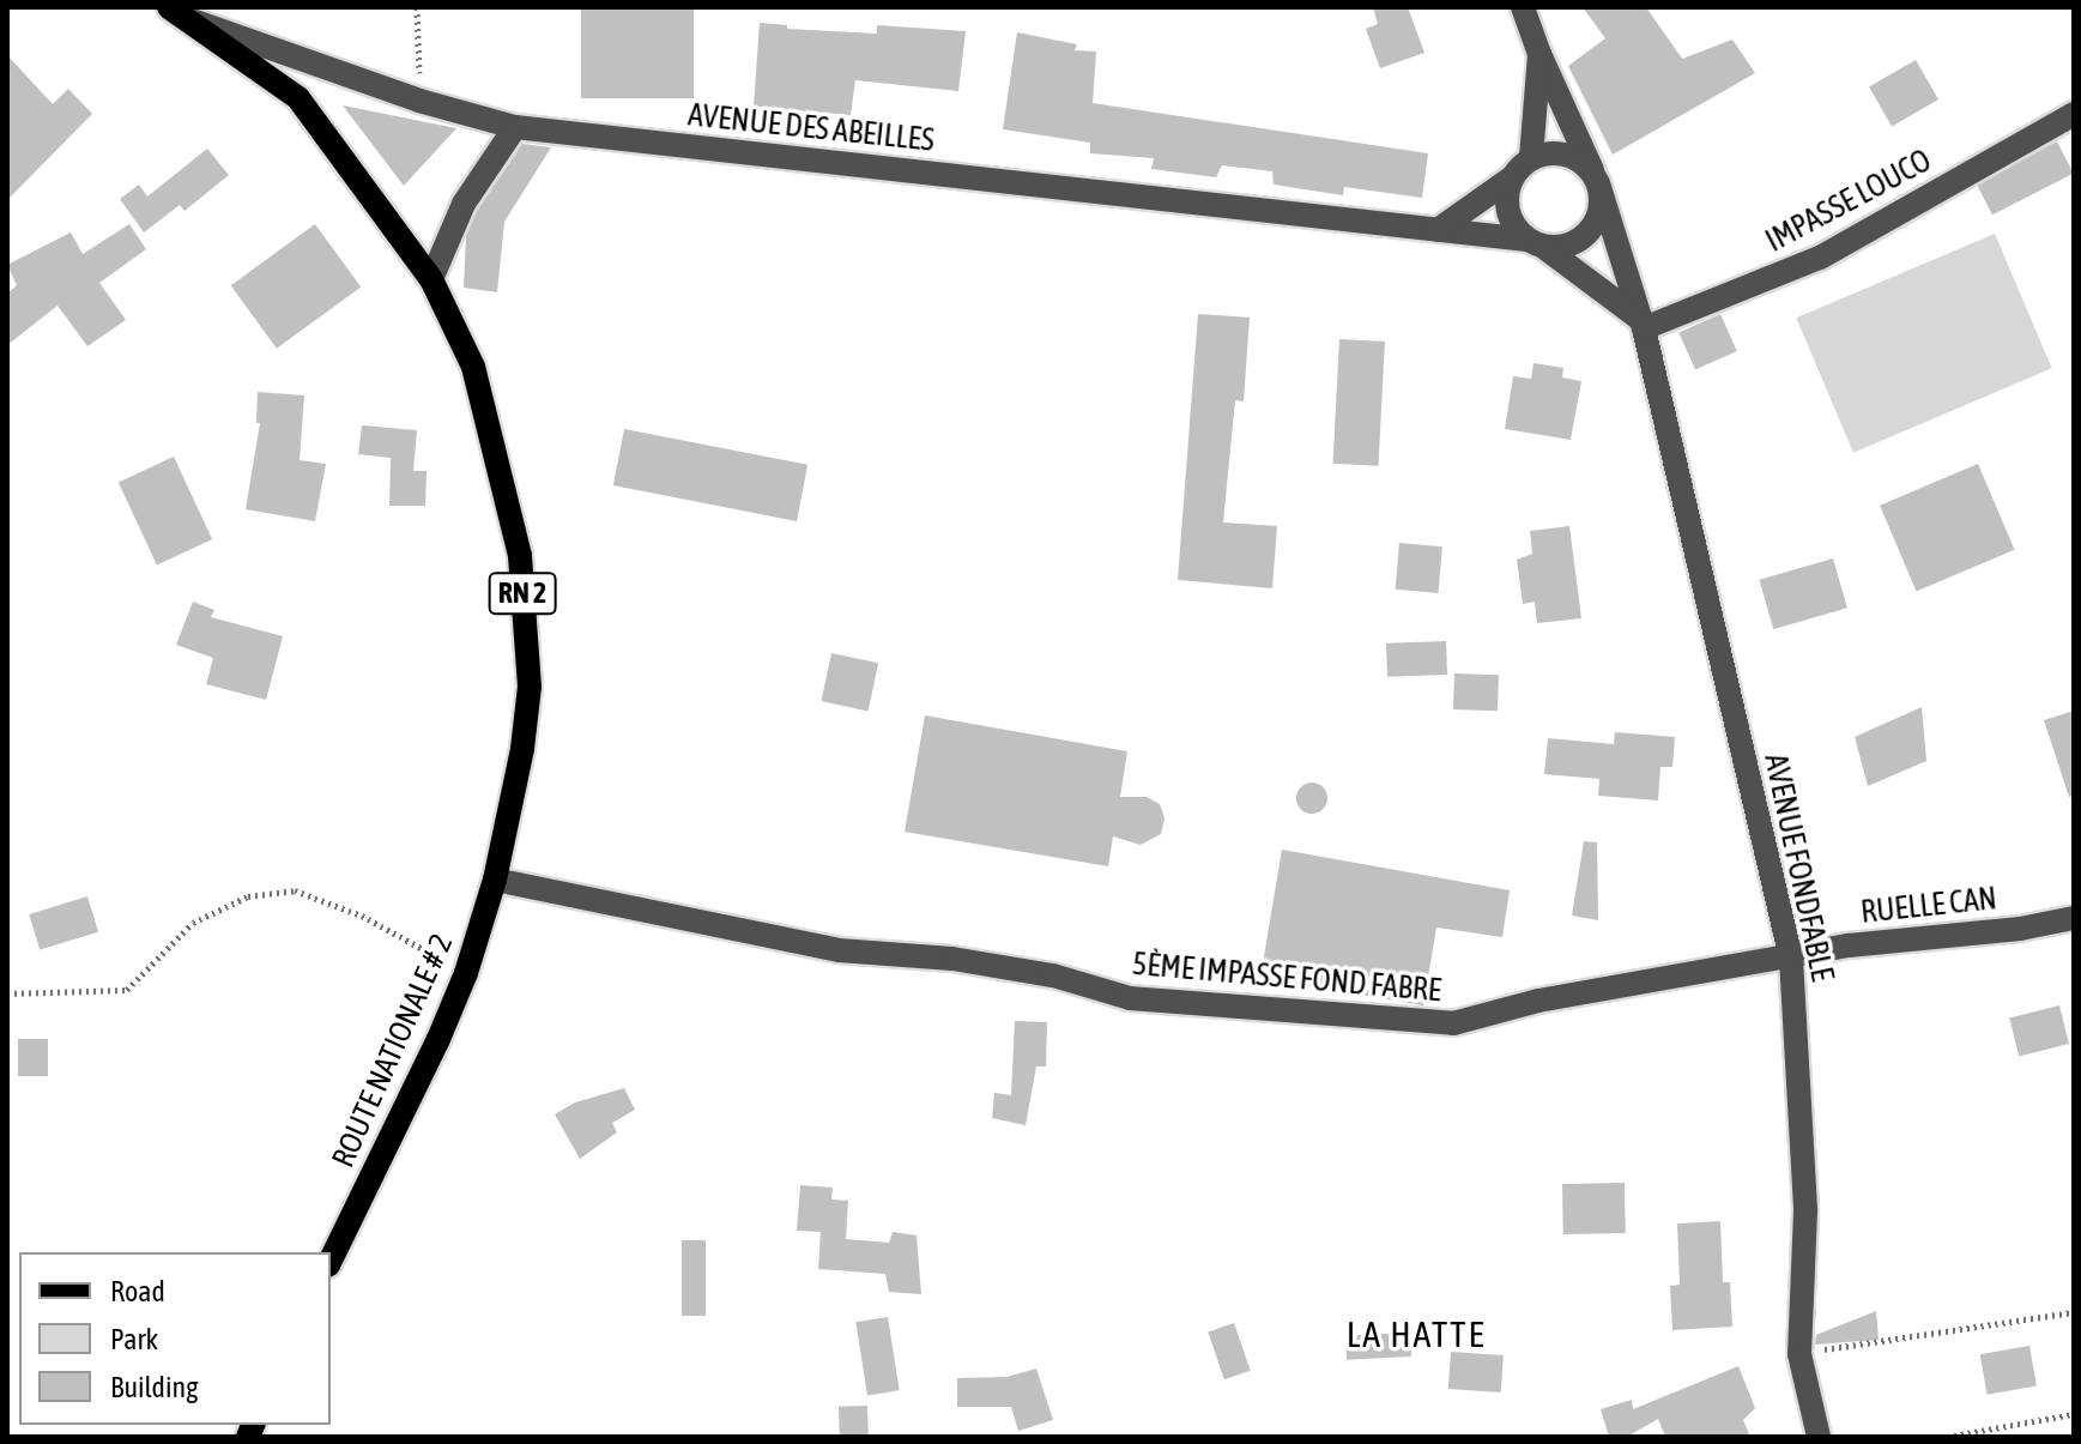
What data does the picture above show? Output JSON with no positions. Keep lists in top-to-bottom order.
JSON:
{
  "streets": {
    "main road": ["RN 2", "ROUTE NATIONALE # 2"],
    "street": [
      "AVENUE DES ABEILLES",
      "IMPASSE LOUCO",
      "AVENUE FONDFABLE",
      "RUELLE CAN",
      "5ÈME IMPASSE FOND FABRE"
    ]
  },
  "crossings": [
    ["AVENUE DES ABEILLES", "AVENUE FONDFABLE"],
    ["AVENUE DES ABEILLES", "ROUTE NATIONALE # 2"],
    ["IMPASSE LOUCO", "AVENUE FONDFABLE"],
    ["AVENUE FONDFABLE", "RUELLE CAN"],
    ["AVENUE FONDFABLE", "5ÈME IMPASSE FOND FABRE"],
    ["RUELLE CAN", "5ÈME IMPASSE FOND FABRE"],
    ["5ÈME IMPASSE FOND FABRE", "ROUTE NATIONALE # 2"]
  ],
  "districts": ["LA HATTE"],
  "legend": ["Road", "Park", "Building"]
}
